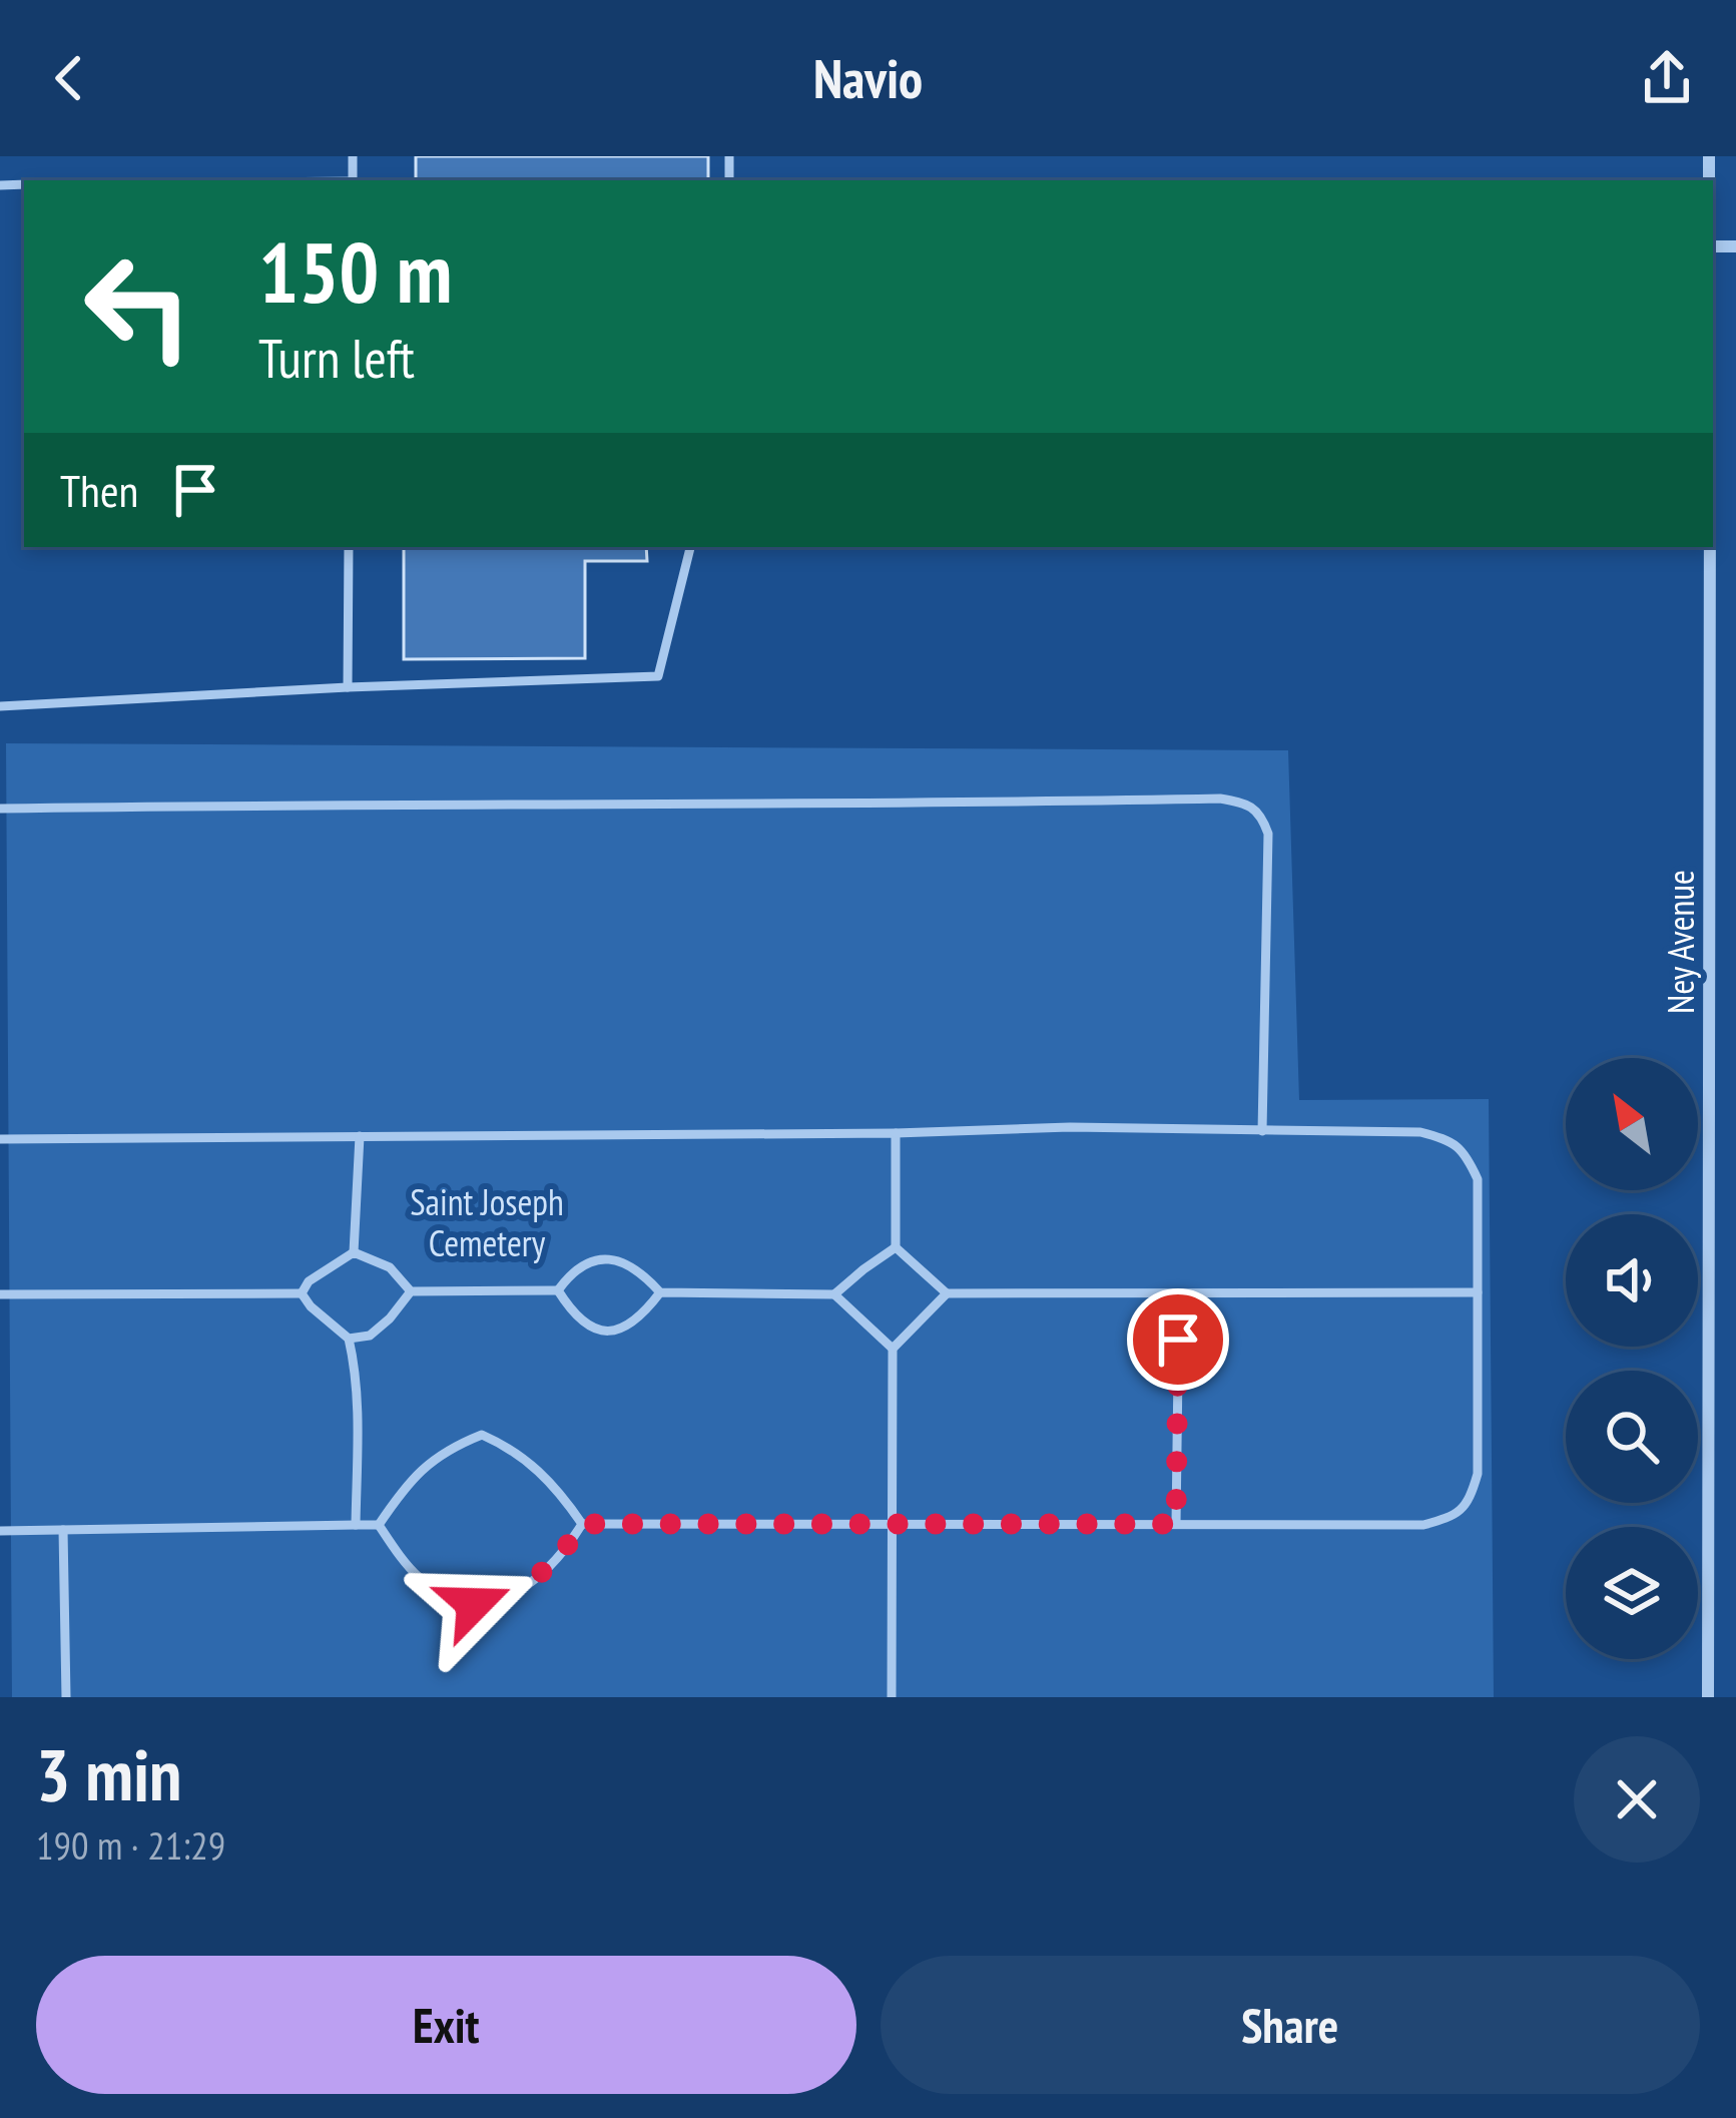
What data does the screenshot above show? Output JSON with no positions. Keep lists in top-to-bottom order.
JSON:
{
  "streets": {
    "street": ["Ney Avenue"]
  },
  "parks": ["Saint Joseph Cemetery"],
  "north": "top left",
  "page": {
    "header": "Navio",
    "turn": ["150 m", "Turn left"],
    "then": "Then",
    "heading": ["3 min", "190 m · 21:29"],
    "buttons": ["Exit", "Share"]
  }
}
